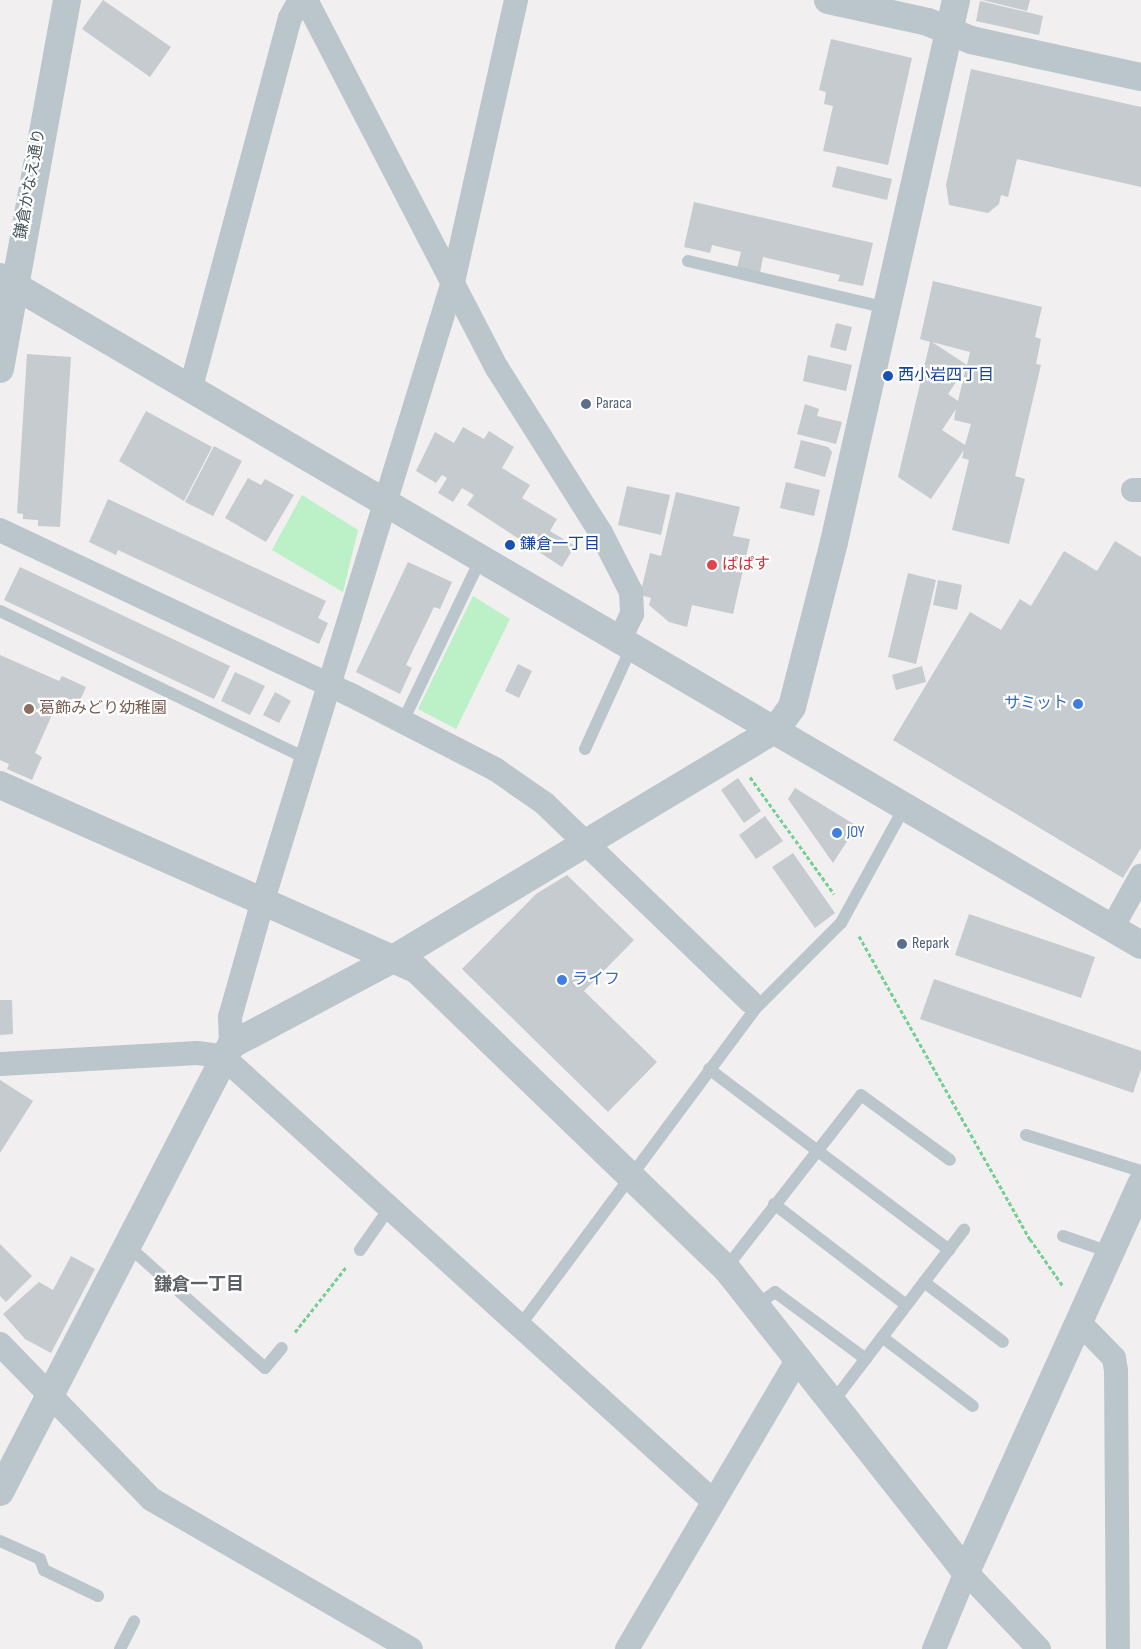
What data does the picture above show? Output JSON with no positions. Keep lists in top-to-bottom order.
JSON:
{
  "streets": {
    "street": ["鎌倉かなえ通り"]
  },
  "districts": ["鎌倉一丁目"],
  "places": [
    "西小岩四丁目",
    "Paraca",
    "鎌倉一丁目",
    "ぱぱす",
    "サミット",
    "葛飾みどり幼稚園",
    "JOY",
    "Repark",
    "ライフ"
  ]
}
